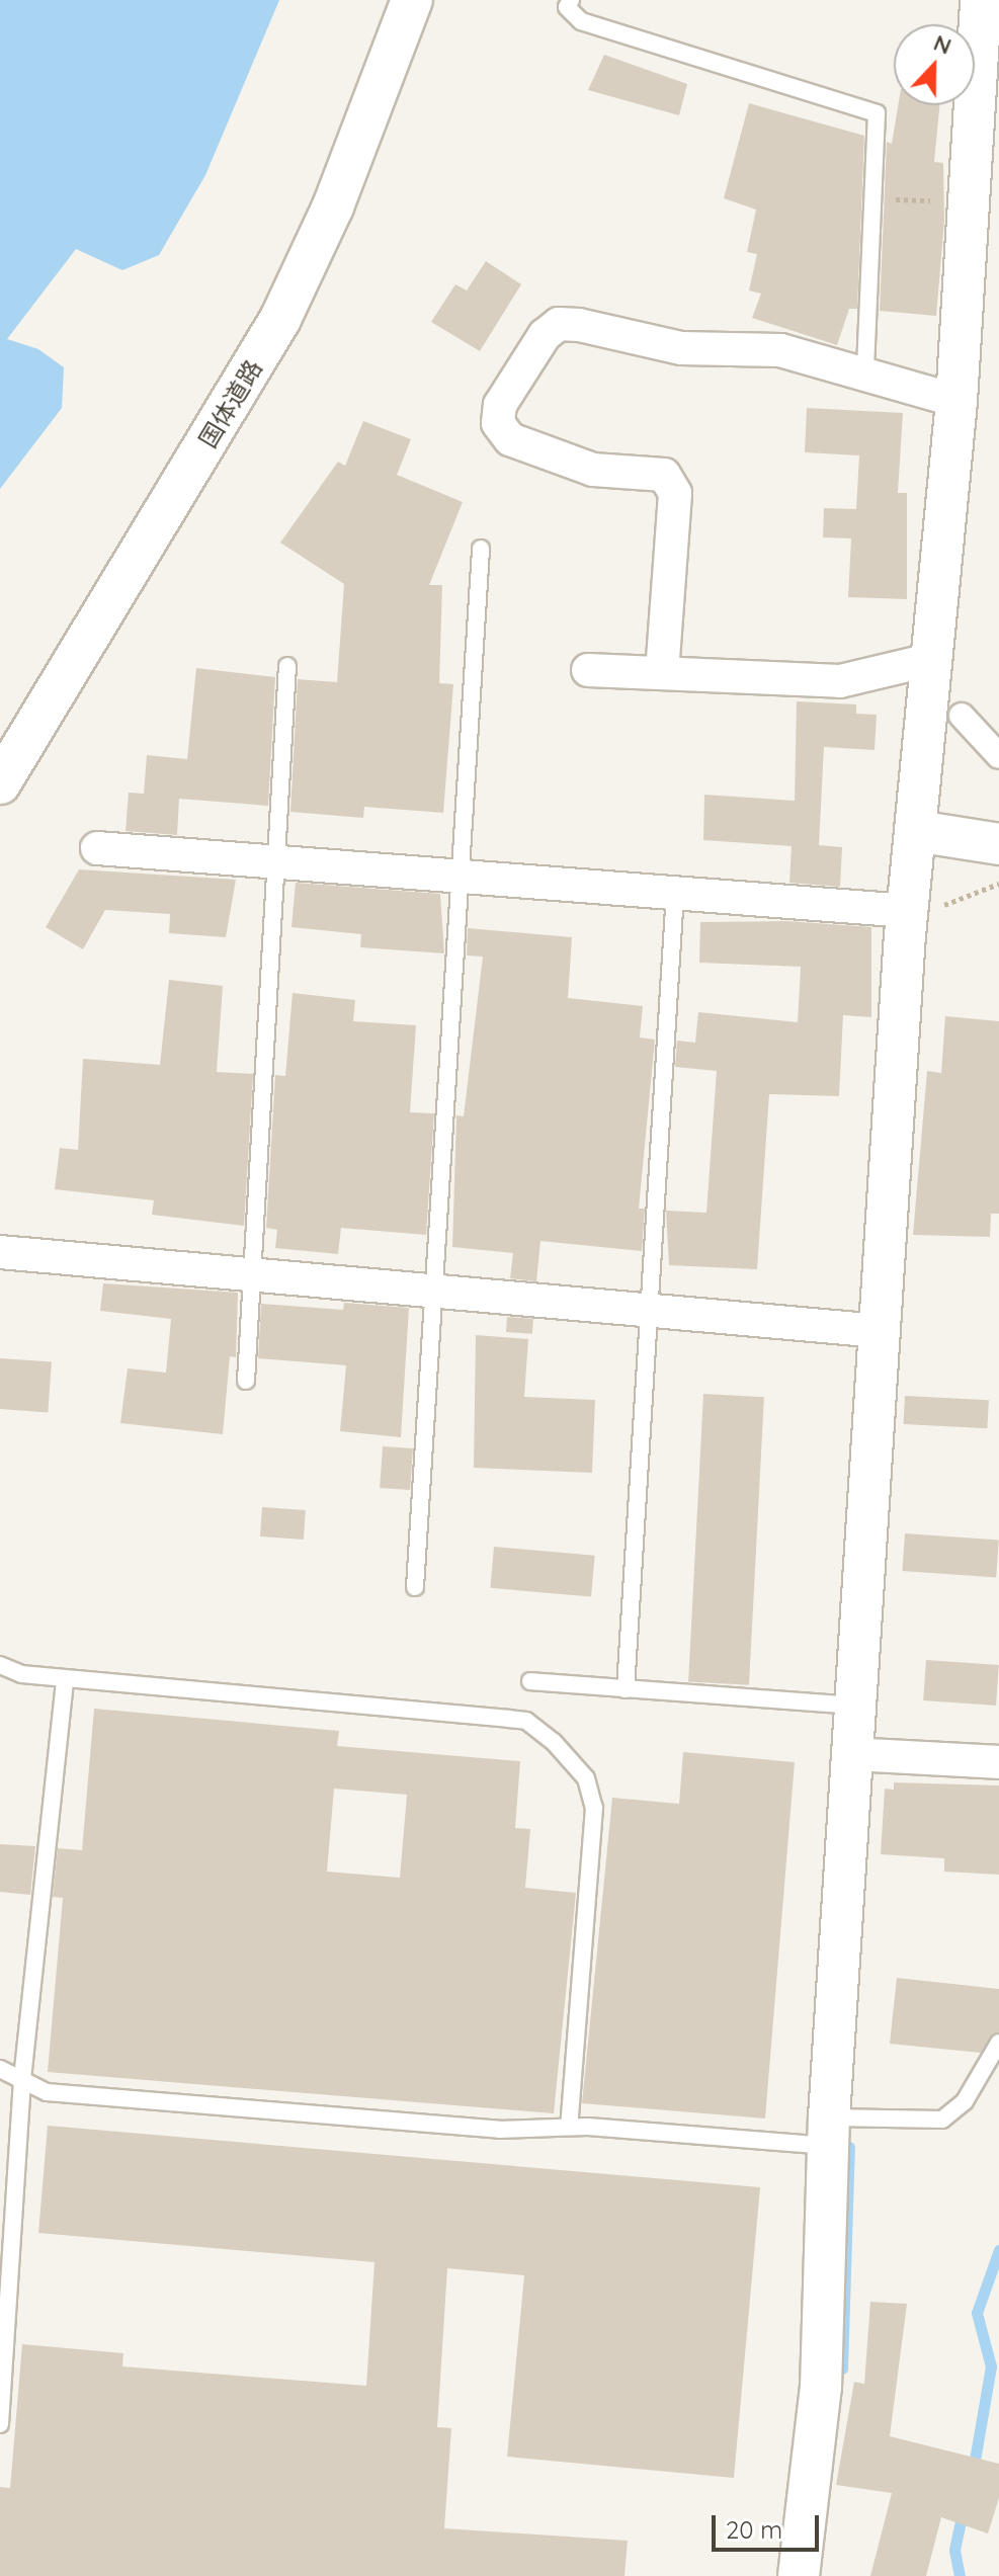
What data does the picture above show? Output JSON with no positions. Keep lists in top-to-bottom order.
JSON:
{
  "streets": {
    "street": ["国体道路"]
  },
  "scale_bar": "20 m",
  "north": "top"
}
